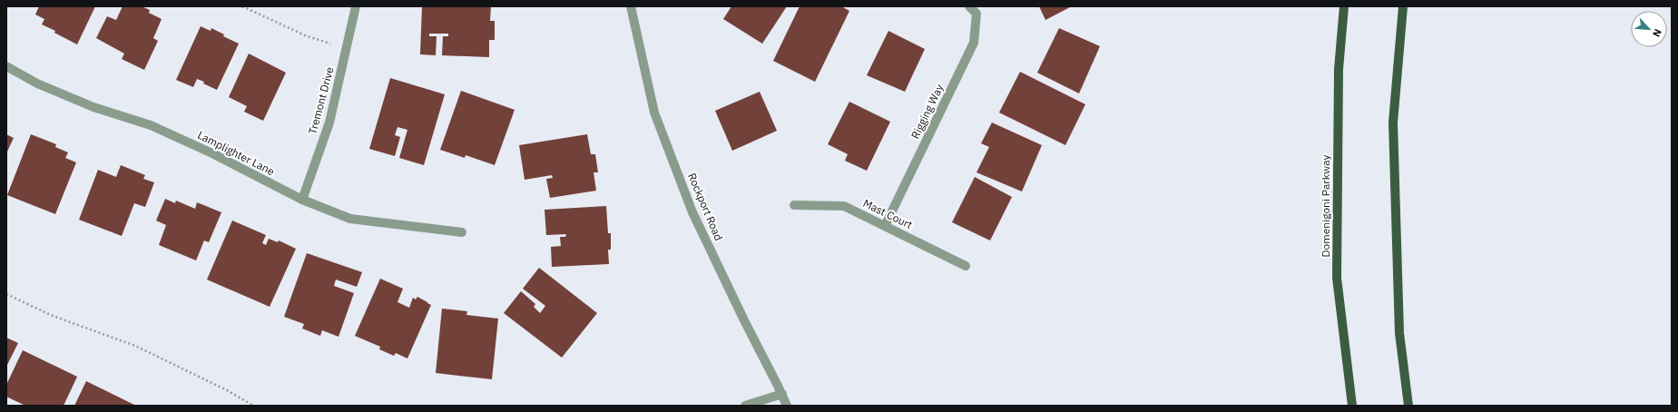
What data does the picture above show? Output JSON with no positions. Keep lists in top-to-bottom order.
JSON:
{
  "streets": {
    "main road": ["Domenigoni Parkway"],
    "street": [
      "Tremont Drive",
      "Rigging Way",
      "Lamplighter Lane",
      "Rockport Road",
      "Mast Court"
    ]
  },
  "crossings": [
    ["Tremont Drive", "Lamplighter Lane"],
    ["Rigging Way", "Mast Court"]
  ],
  "north": "bottom right"
}
